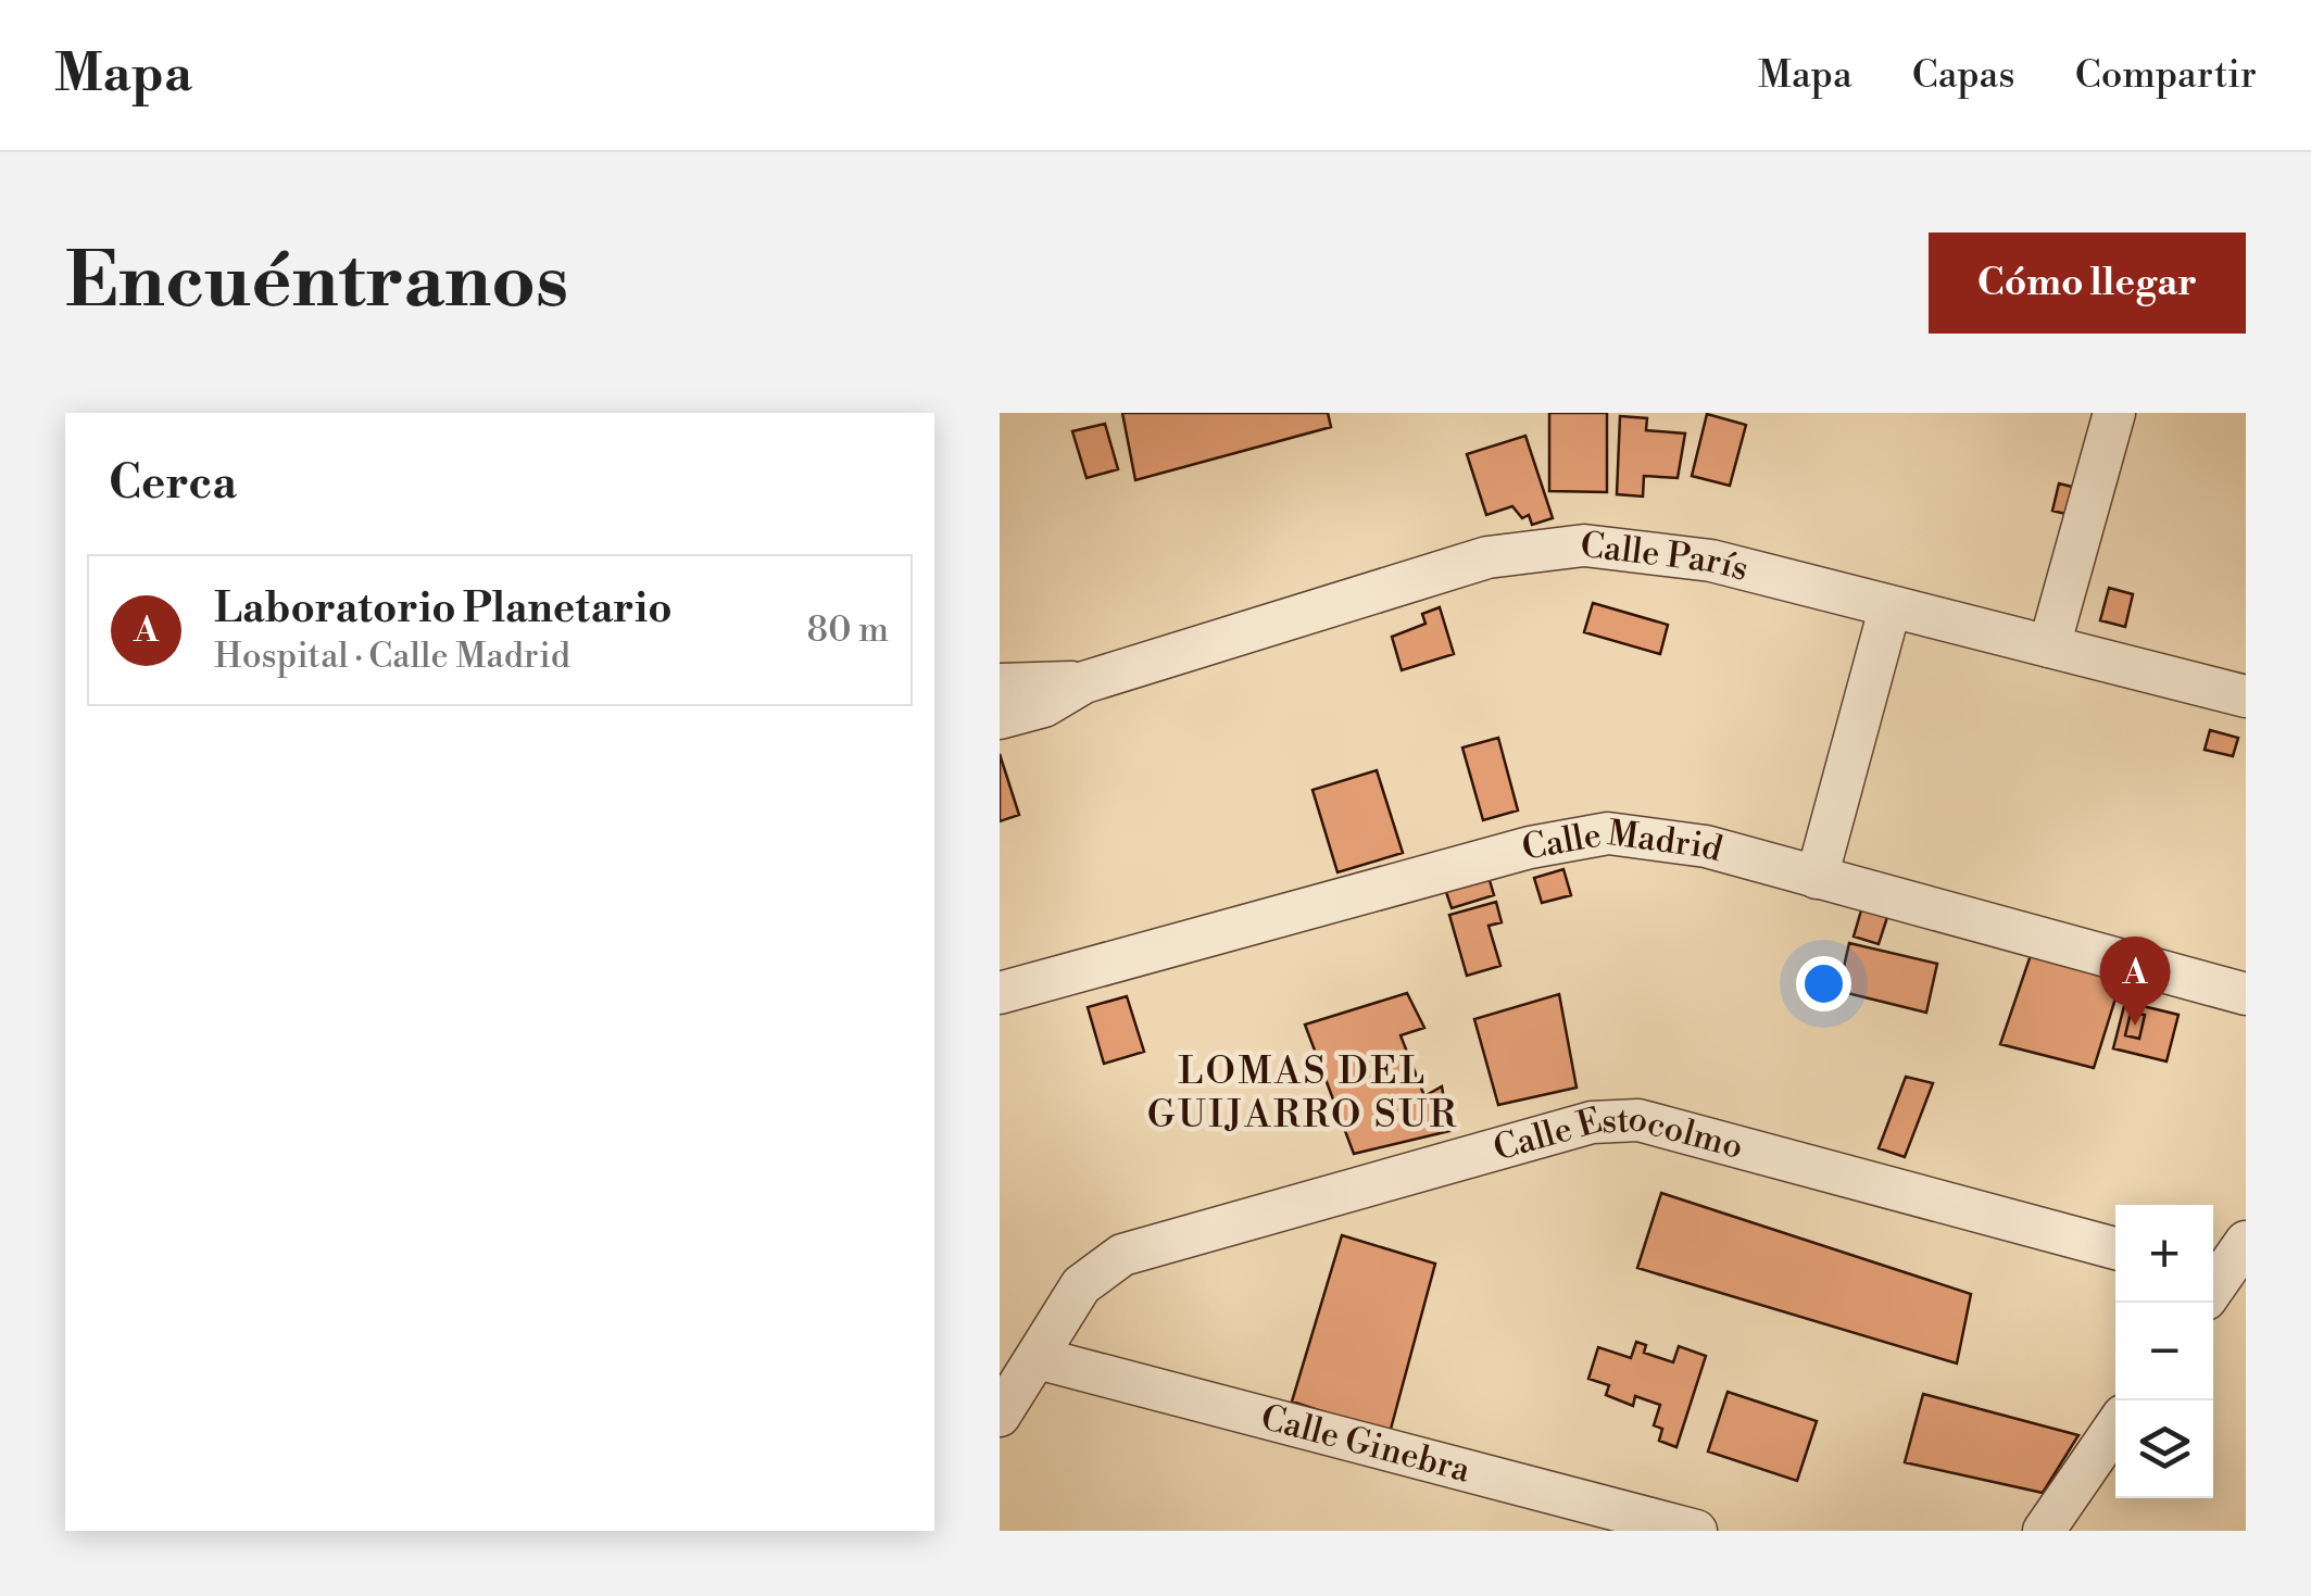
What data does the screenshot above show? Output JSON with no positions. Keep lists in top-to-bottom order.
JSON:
{
  "streets": {
    "street": [
      "Calle París",
      "Calle Madrid",
      "Calle Estocolmo",
      "Calle Ginebra"
    ]
  },
  "crossings": [
    ["Calle Estocolmo", "Calle Ginebra"]
  ],
  "districts": ["LOMAS DEL GUIJARRO SUR"],
  "page": {
    "header": "Mapa",
    "nav": ["Mapa", "Capas", "Compartir"],
    "buttons": "Cómo llegar",
    "title": "Encuéntranos",
    "heading": "Cerca",
    "list": [
      {
        "mark": "A",
        "name": "Laboratorio Planetario",
        "note": "Hospital · Calle Madrid",
        "value": "80 m"
      }
    ],
    "pins": "A",
    "map_buttons": ["+", "−"]
  }
}
